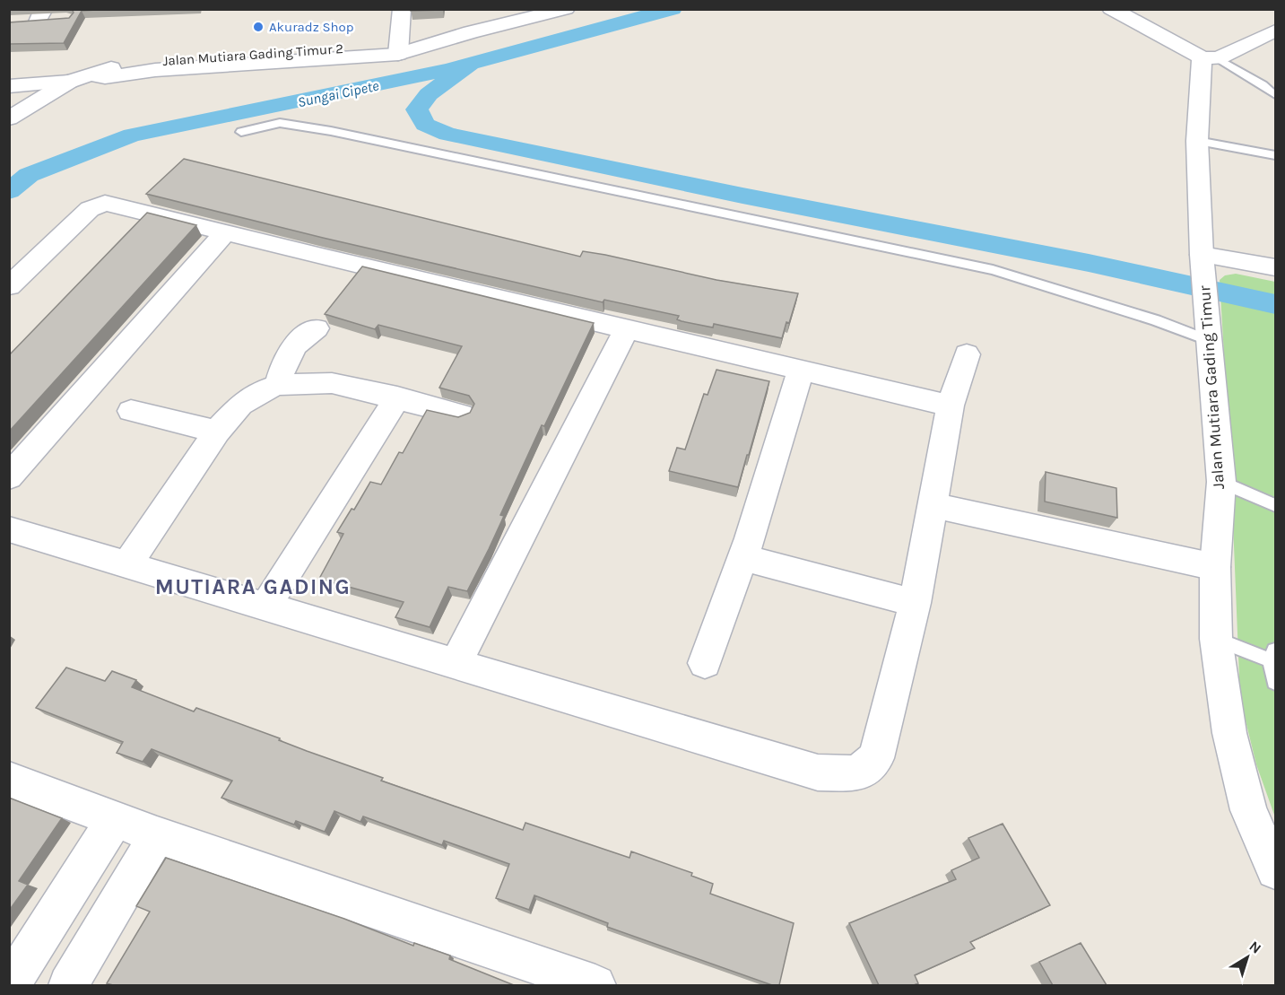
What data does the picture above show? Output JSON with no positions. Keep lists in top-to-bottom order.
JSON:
{
  "streets": {
    "street": ["Jalan Mutiara Gading Timur 2", "Jalan Mutiara Gading Timur"]
  },
  "districts": ["MUTIARA GADING"],
  "water": ["Sungai Cipete"],
  "places": ["Akuradz Shop"],
  "north": "top right"
}
